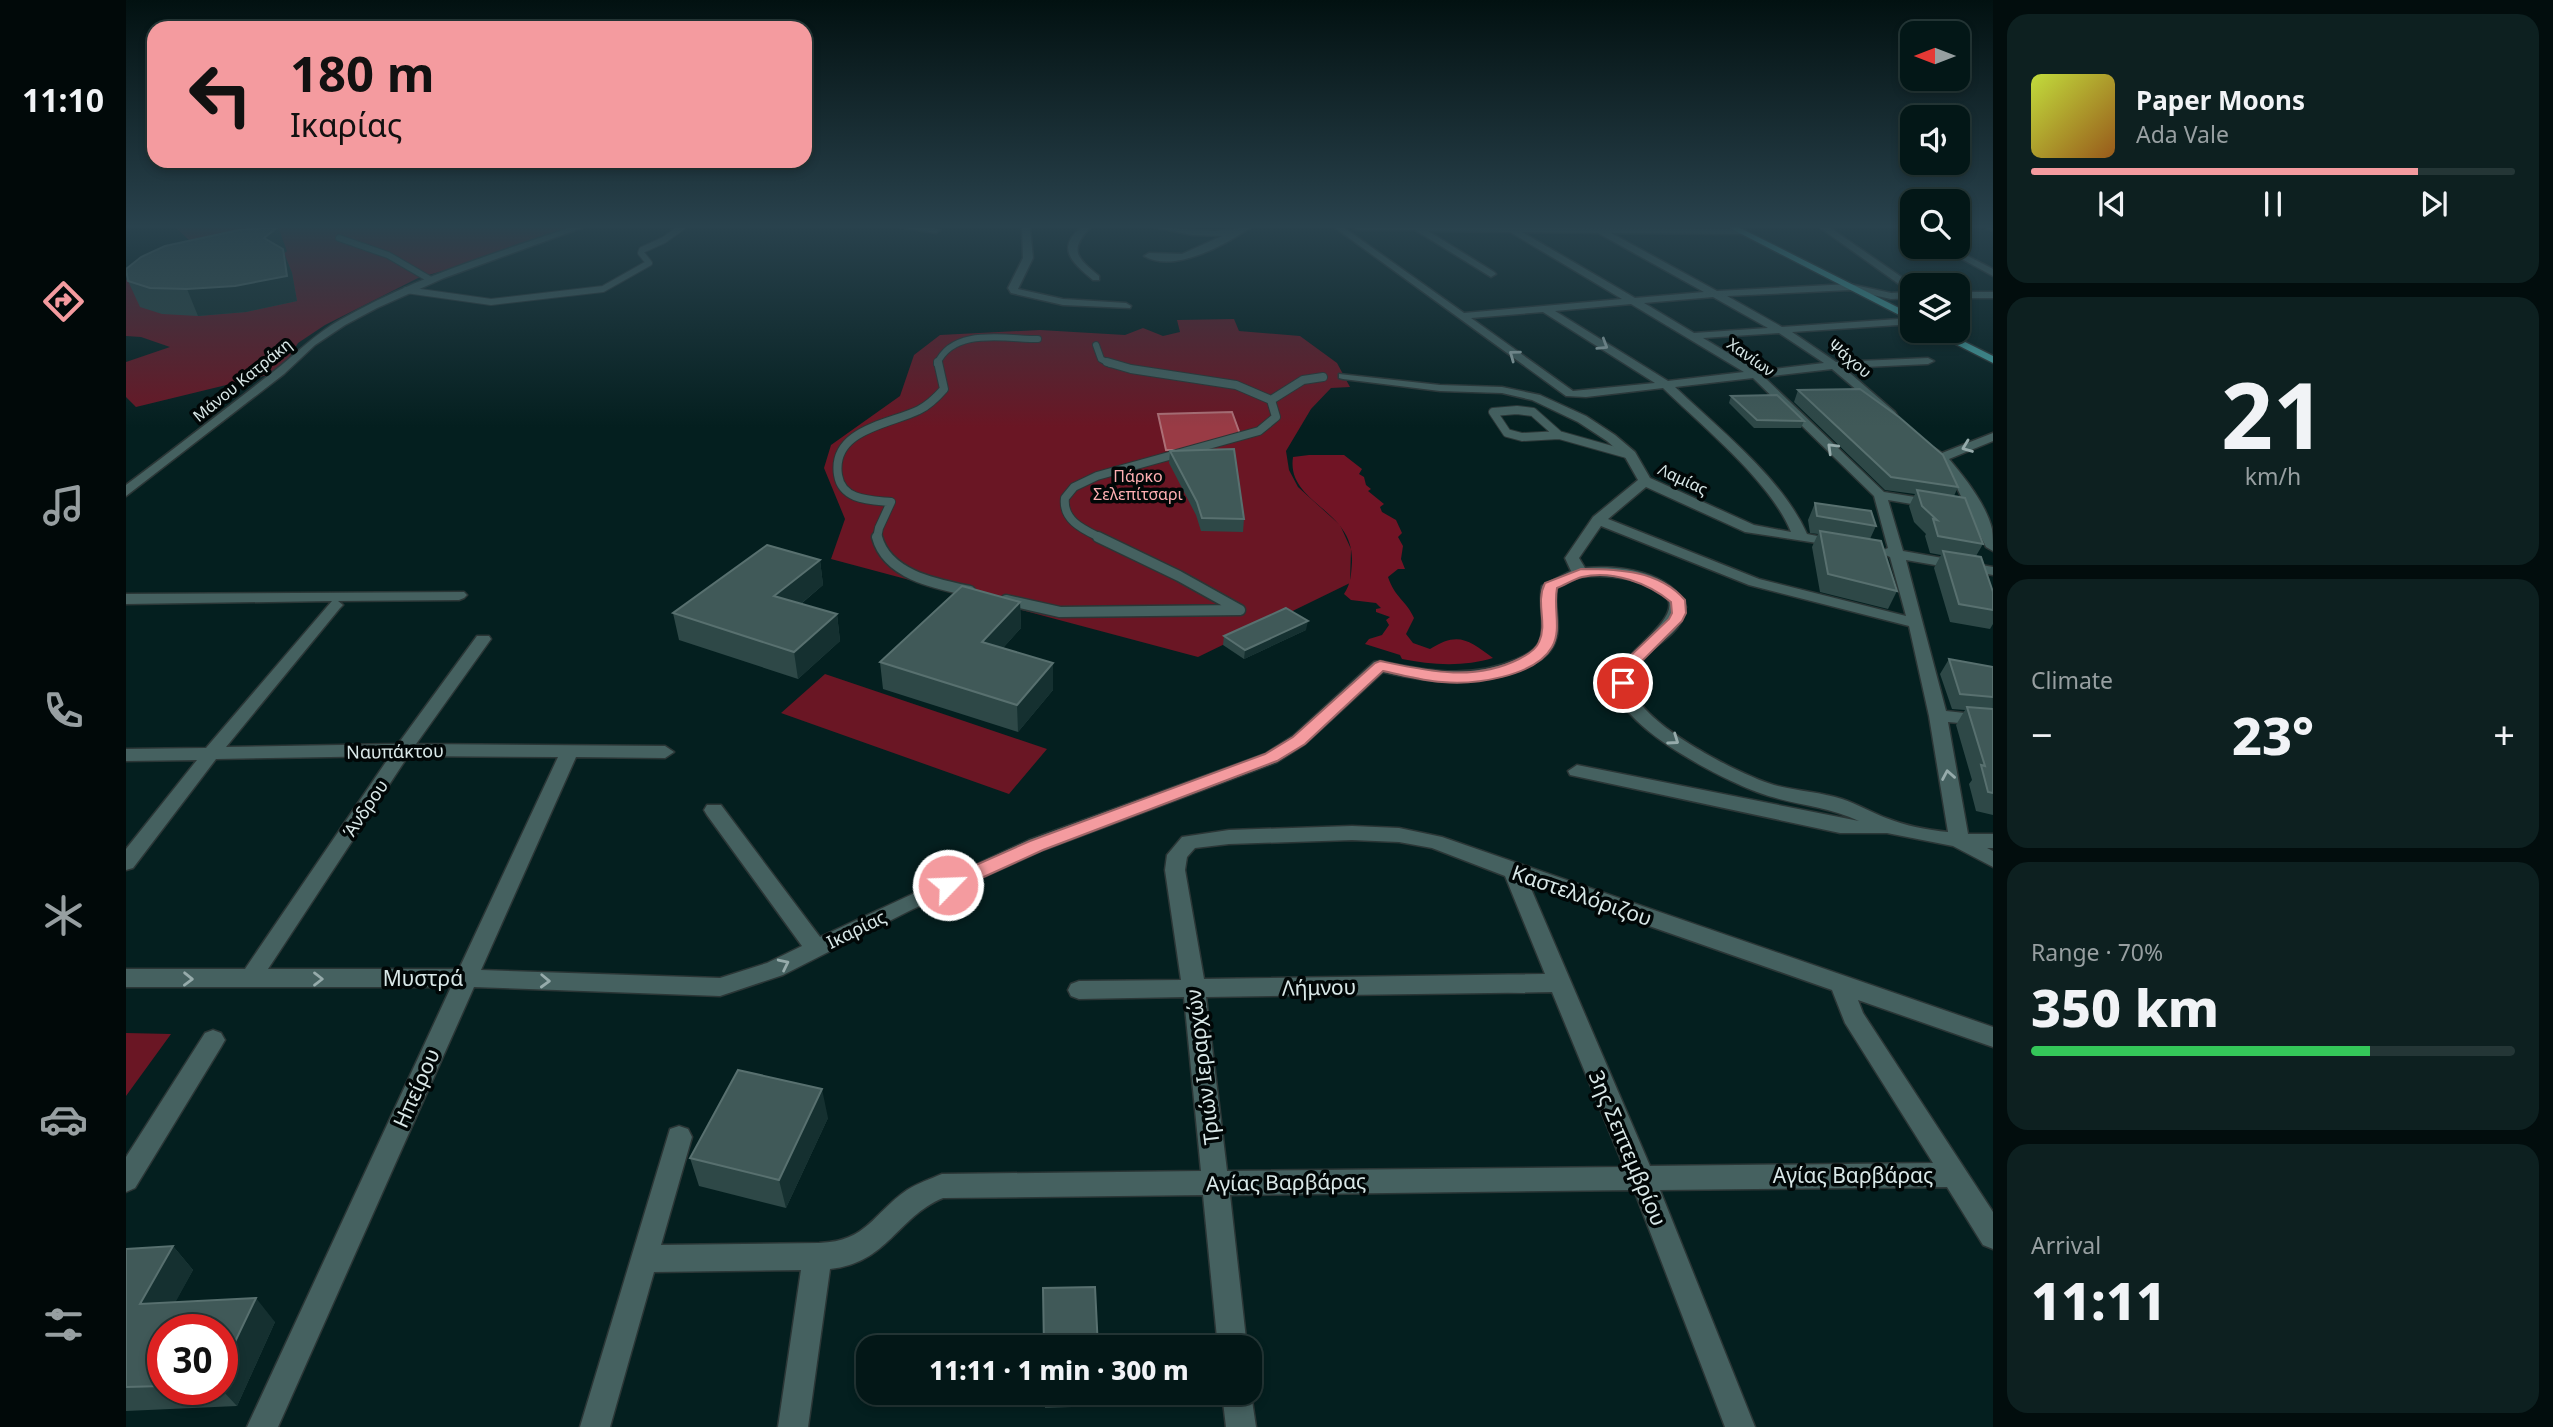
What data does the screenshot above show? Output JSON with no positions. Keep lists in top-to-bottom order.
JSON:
{
  "streets": {
    "street": [
      "Χανίων",
      "Ψάχου",
      "Μάνου Κατράκη",
      "Λαμίας",
      "Ναυπάκτου",
      "Άνδρου",
      "Καστελλόριζου",
      "Ικαρίας",
      "Μυστρά",
      "Λήμνου",
      "Τριών Ιεραρχών",
      "Ηπείρου",
      "3ης Σεπτεμβρίου",
      "Αγίας Βαρβάρας"
    ]
  },
  "crossings": [
    ["Ναυπάκτου", "Άνδρου"],
    ["Ναυπάκτου", "Ηπείρου"],
    ["Άνδρου", "Μυστρά"],
    ["Καστελλόριζου", "Τριών Ιεραρχών"],
    ["Καστελλόριζου", "3ης Σεπτεμβρίου"],
    ["Ικαρίας", "Μυστρά"],
    ["Μυστρά", "Ηπείρου"],
    ["Λήμνου", "Τριών Ιεραρχών"],
    ["Λήμνου", "3ης Σεπτεμβρίου"],
    ["Τριών Ιεραρχών", "Αγίας Βαρβάρας"],
    ["3ης Σεπτεμβρίου", "Αγίας Βαρβάρας"]
  ],
  "one_way": ["Μυστρά"],
  "parks": ["Πάρκο Σελεπίτσαρι"],
  "north": "left",
  "page": {
    "tabs": "11:10",
    "turn": ["180 m", "Ικαρίας"],
    "song": ["Paper Moons", "Ada Vale"],
    "tile": [
      ["21", "km/h"],
      "Climate",
      ["Range · 70%", "350 km"],
      ["Arrival", "11:11"]
    ],
    "heat": ["−", "23°", "+"],
    "limit": "30",
    "trip": "11:11 · 1 min · 300 m"
  }
}
